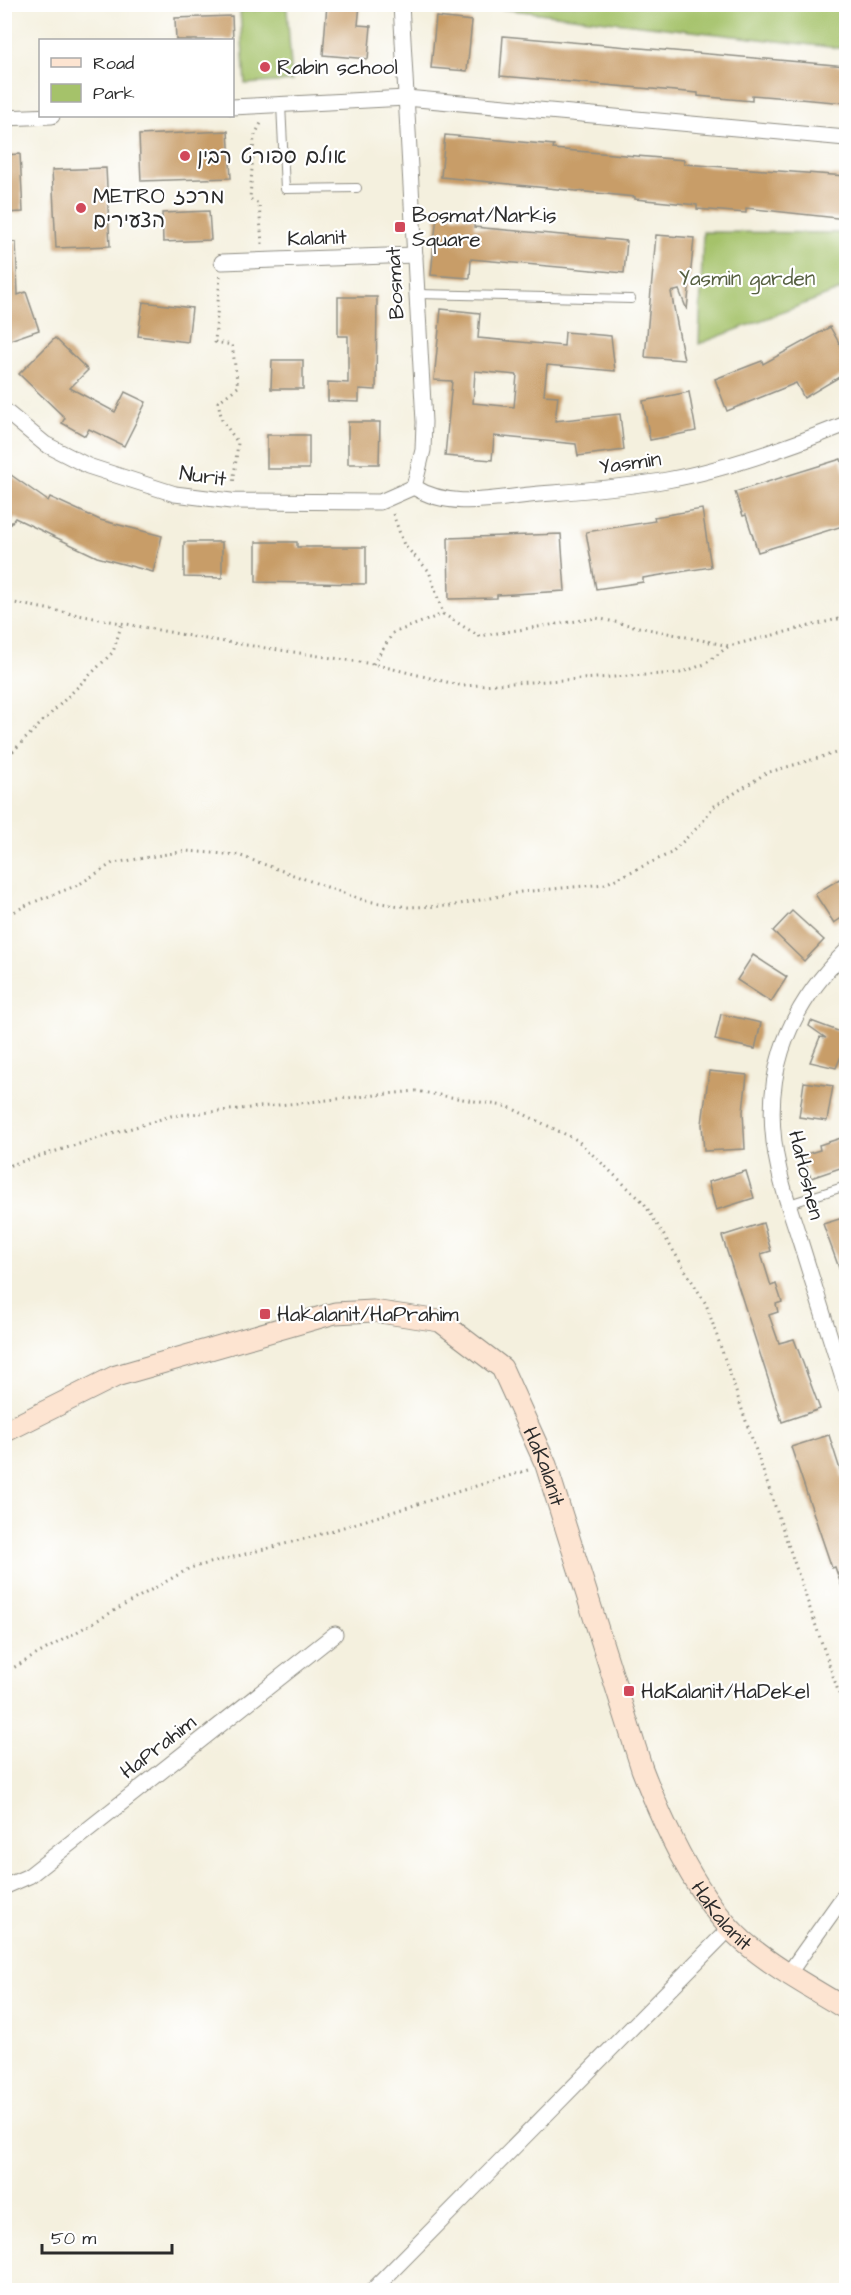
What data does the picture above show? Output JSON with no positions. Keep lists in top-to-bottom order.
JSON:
{
  "streets": {
    "street": [
      "Kalanit",
      "Bosmat",
      "Yasmin",
      "Nurit",
      "HaHoshen",
      "HaKalanit",
      "HaPrahim"
    ]
  },
  "crossings": [
    ["Kalanit", "Bosmat"],
    ["Bosmat", "Yasmin"],
    ["Bosmat", "Nurit"],
    ["Yasmin", "Nurit"]
  ],
  "parks": ["Yasmin garden"],
  "places": {
    "other": ["Rabin school", "אולם ספורט רבין", "METRO מרכז הצעירים"],
    "transit": ["Bosmat/Narkis Square", "Hakalanit/HaPrahim", "HaKalanit/HaDekel"]
  },
  "legend": ["Road", "Park"],
  "scale_bar": "50 m"
}
